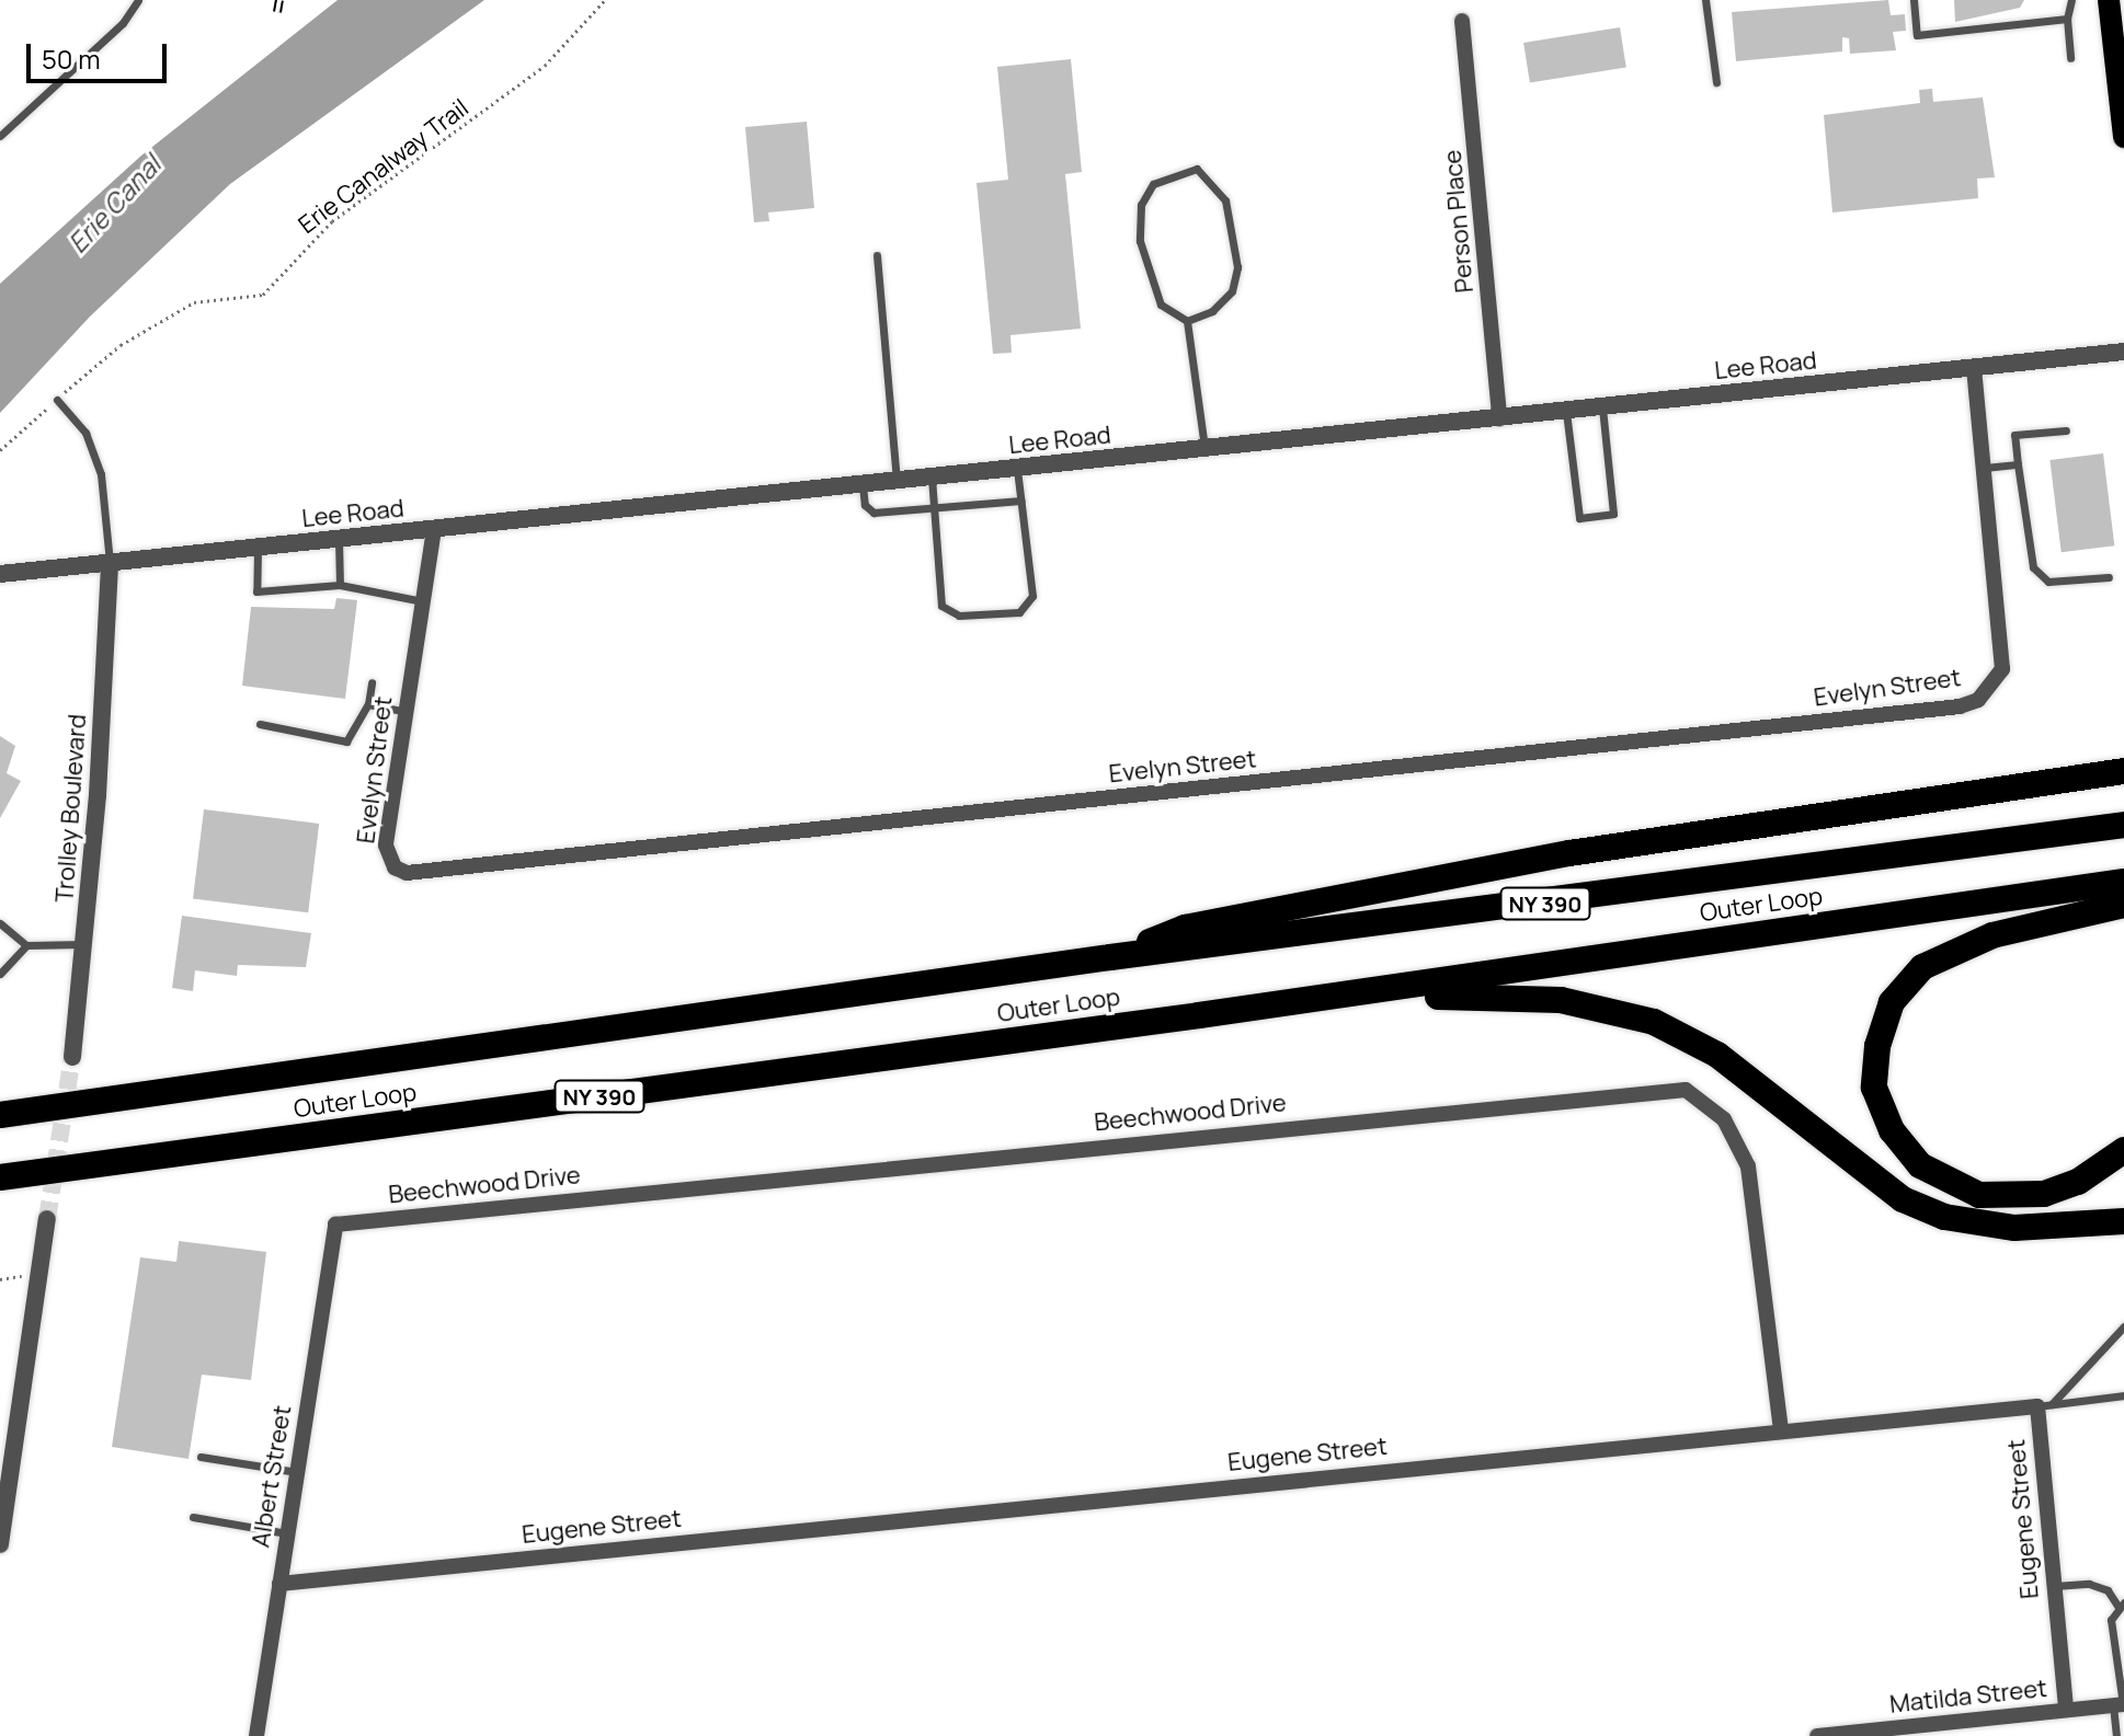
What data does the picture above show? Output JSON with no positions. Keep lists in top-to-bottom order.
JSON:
{
  "streets": {
    "highway": ["NY 390", "Outer Loop"],
    "street": [
      "Person Place",
      "Lee Road",
      "Evelyn Street",
      "Trolley Boulevard",
      "Beechwood Drive",
      "Eugene Street",
      "Albert Street",
      "Matilda Street"
    ],
    "path": ["Erie Canalway Trail"]
  },
  "crossings": [
    ["Person Place", "Lee Road"],
    ["Lee Road", "Evelyn Street"],
    ["Lee Road", "Trolley Boulevard"],
    ["Beechwood Drive", "Eugene Street"],
    ["Beechwood Drive", "Albert Street"],
    ["Eugene Street", "Albert Street"],
    ["Eugene Street", "Matilda Street"]
  ],
  "water": ["Erie Canal"],
  "scale_bar": "50 m"
}
